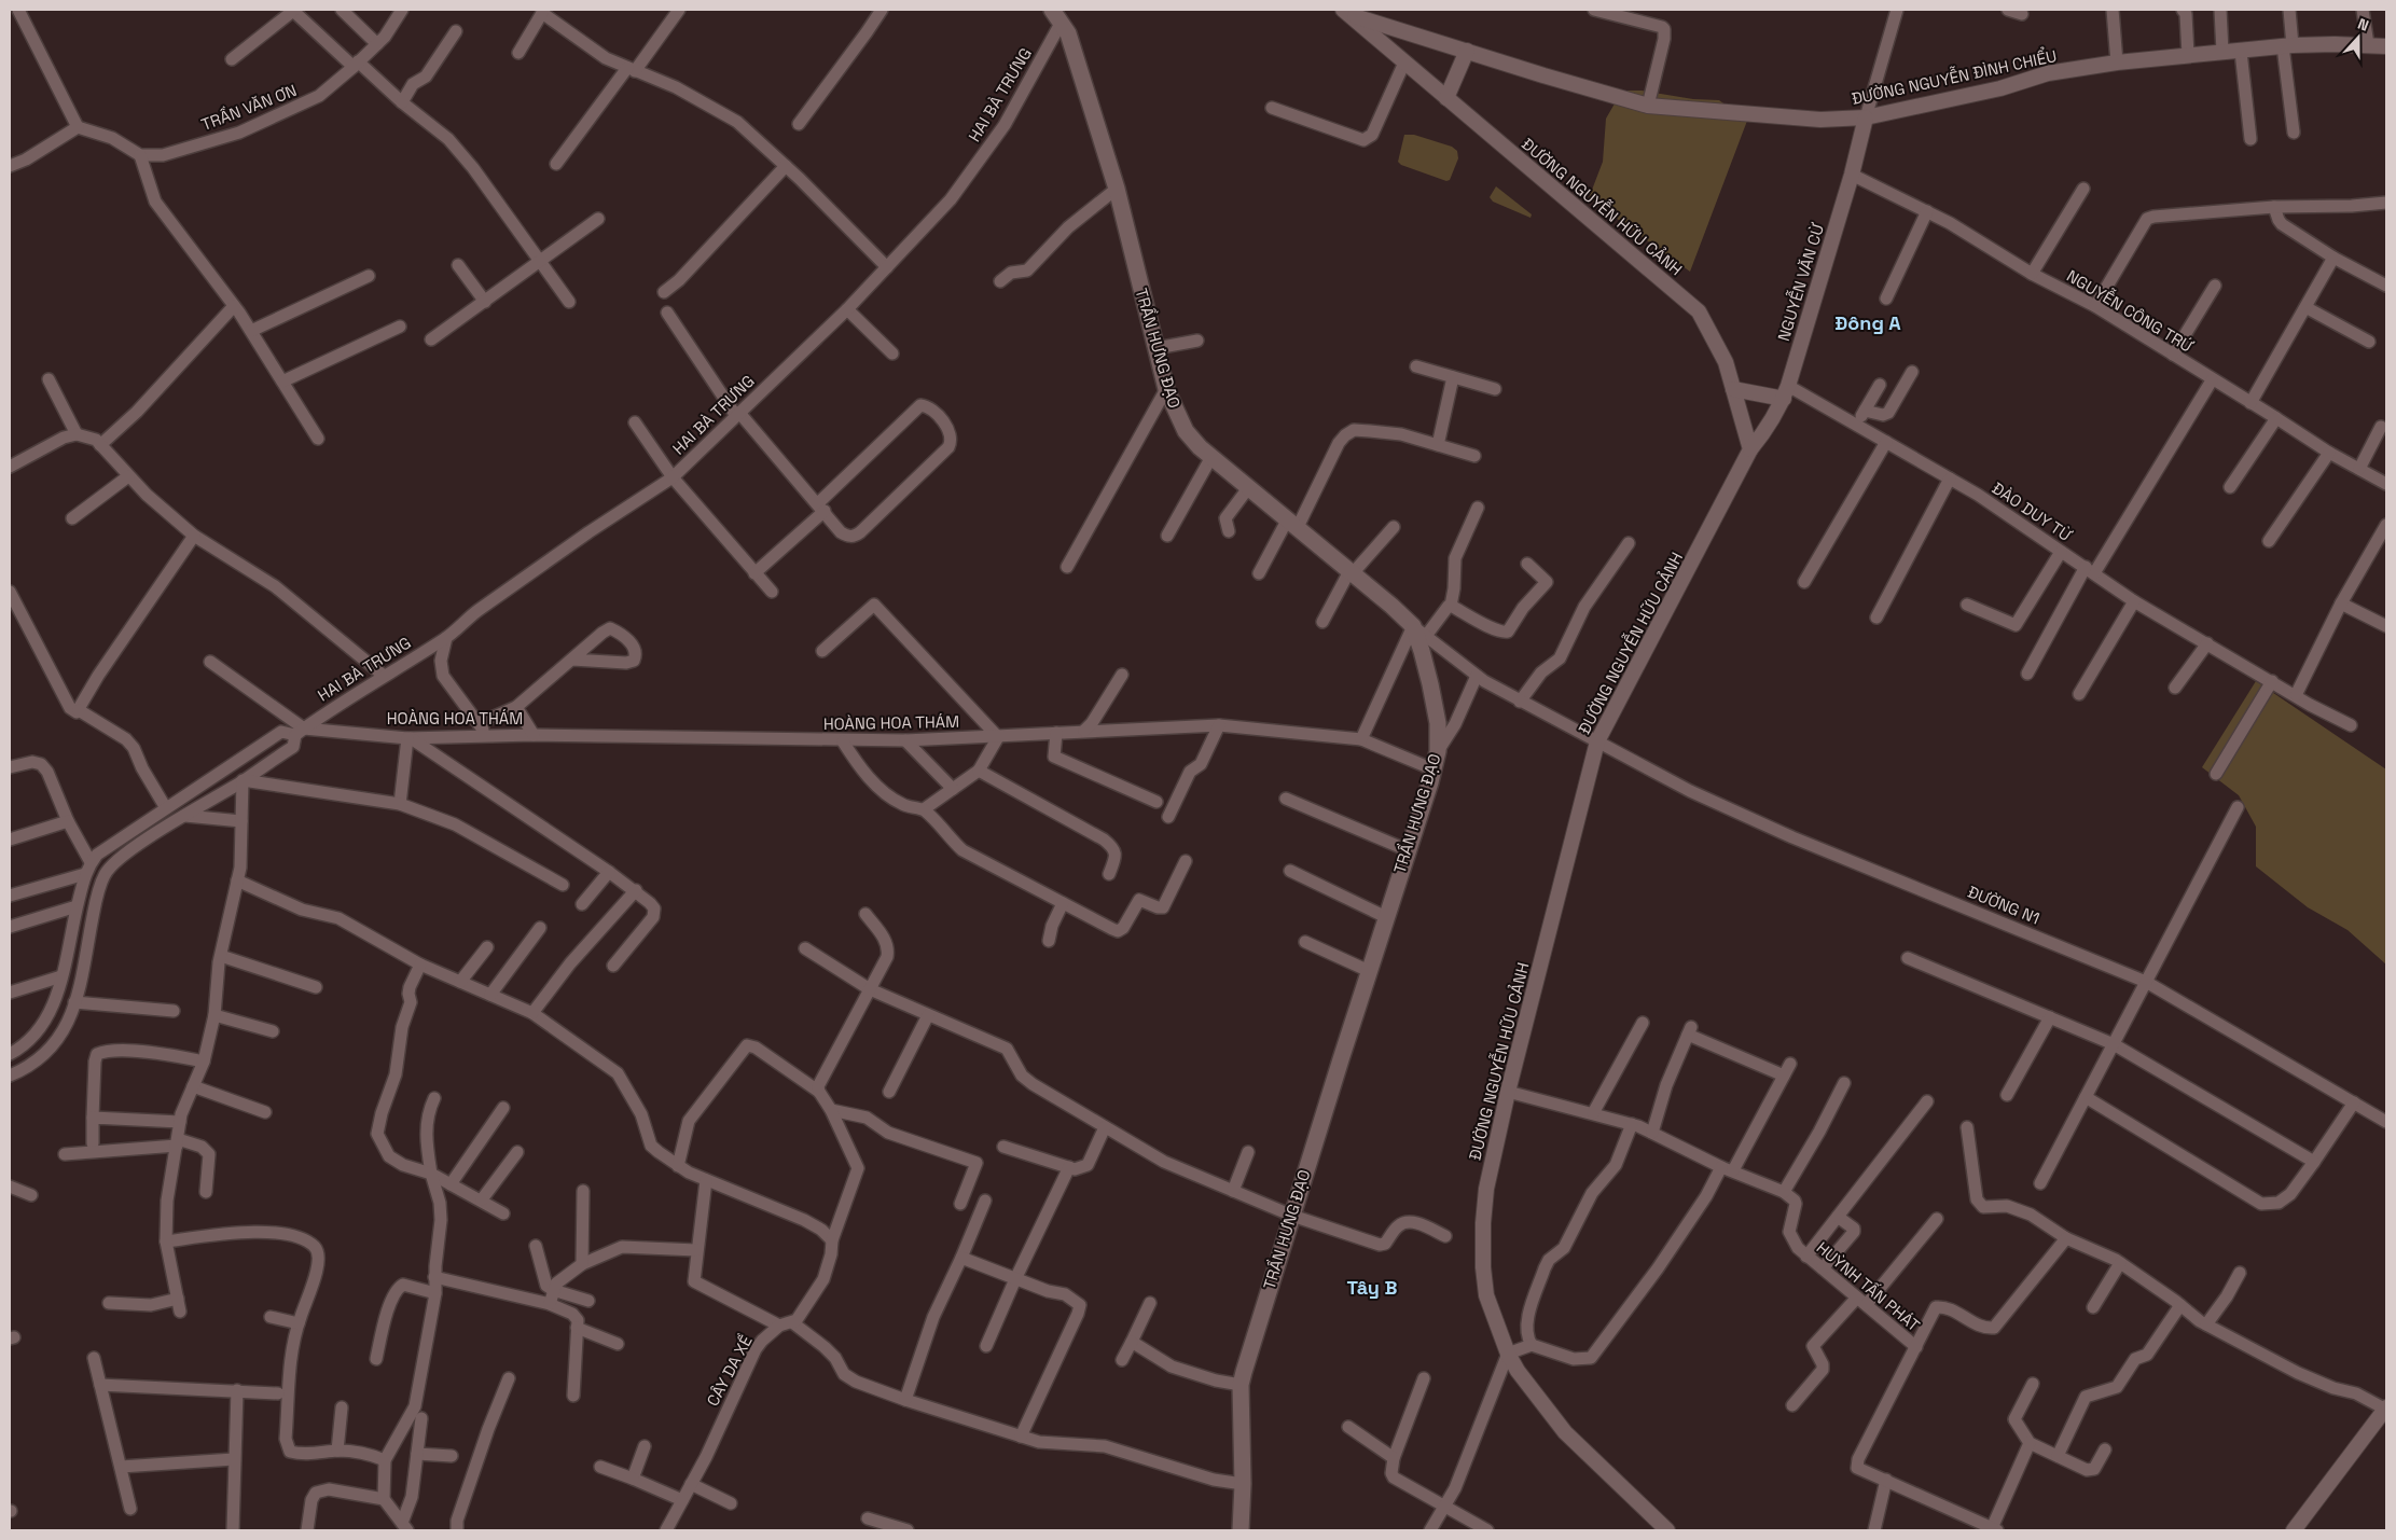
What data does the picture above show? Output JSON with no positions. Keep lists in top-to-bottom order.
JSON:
{
  "streets": {
    "main road": ["TRẦN HƯNG ĐẠO"],
    "street": [
      "ĐƯỜNG NGUYỄN ĐÌNH CHIỂU",
      "HAI BÀ TRƯNG",
      "TRẦN VĂN ƠN",
      "ĐƯỜNG NGUYỄN HỮU CẢNH",
      "NGUYỄN VĂN CỪ",
      "NGUYỄN CÔNG TRỨ",
      "ĐÀO DUY TỪ",
      "HOÀNG HOA THÁM",
      "ĐƯỜNG N1",
      "HUỲNH TẤN PHÁT",
      "CÂY DA XỀ"
    ]
  },
  "crossings": [
    ["ĐƯỜNG NGUYỄN ĐÌNH CHIỂU", "ĐƯỜNG NGUYỄN HỮU CẢNH"],
    ["ĐƯỜNG NGUYỄN ĐÌNH CHIỂU", "NGUYỄN VĂN CỪ"],
    ["HAI BÀ TRƯNG", "TRẦN HƯNG ĐẠO"],
    ["HAI BÀ TRƯNG", "HOÀNG HOA THÁM"],
    ["ĐƯỜNG NGUYỄN HỮU CẢNH", "NGUYỄN VĂN CỪ"],
    ["ĐƯỜNG NGUYỄN HỮU CẢNH", "ĐƯỜNG N1"],
    ["NGUYỄN VĂN CỪ", "NGUYỄN CÔNG TRỨ"],
    ["NGUYỄN VĂN CỪ", "ĐÀO DUY TỪ"],
    ["TRẦN HƯNG ĐẠO", "HOÀNG HOA THÁM"],
    ["TRẦN HƯNG ĐẠO", "ĐƯỜNG N1"]
  ],
  "districts": ["Đông A", "Tây B"],
  "north": "top"
}
